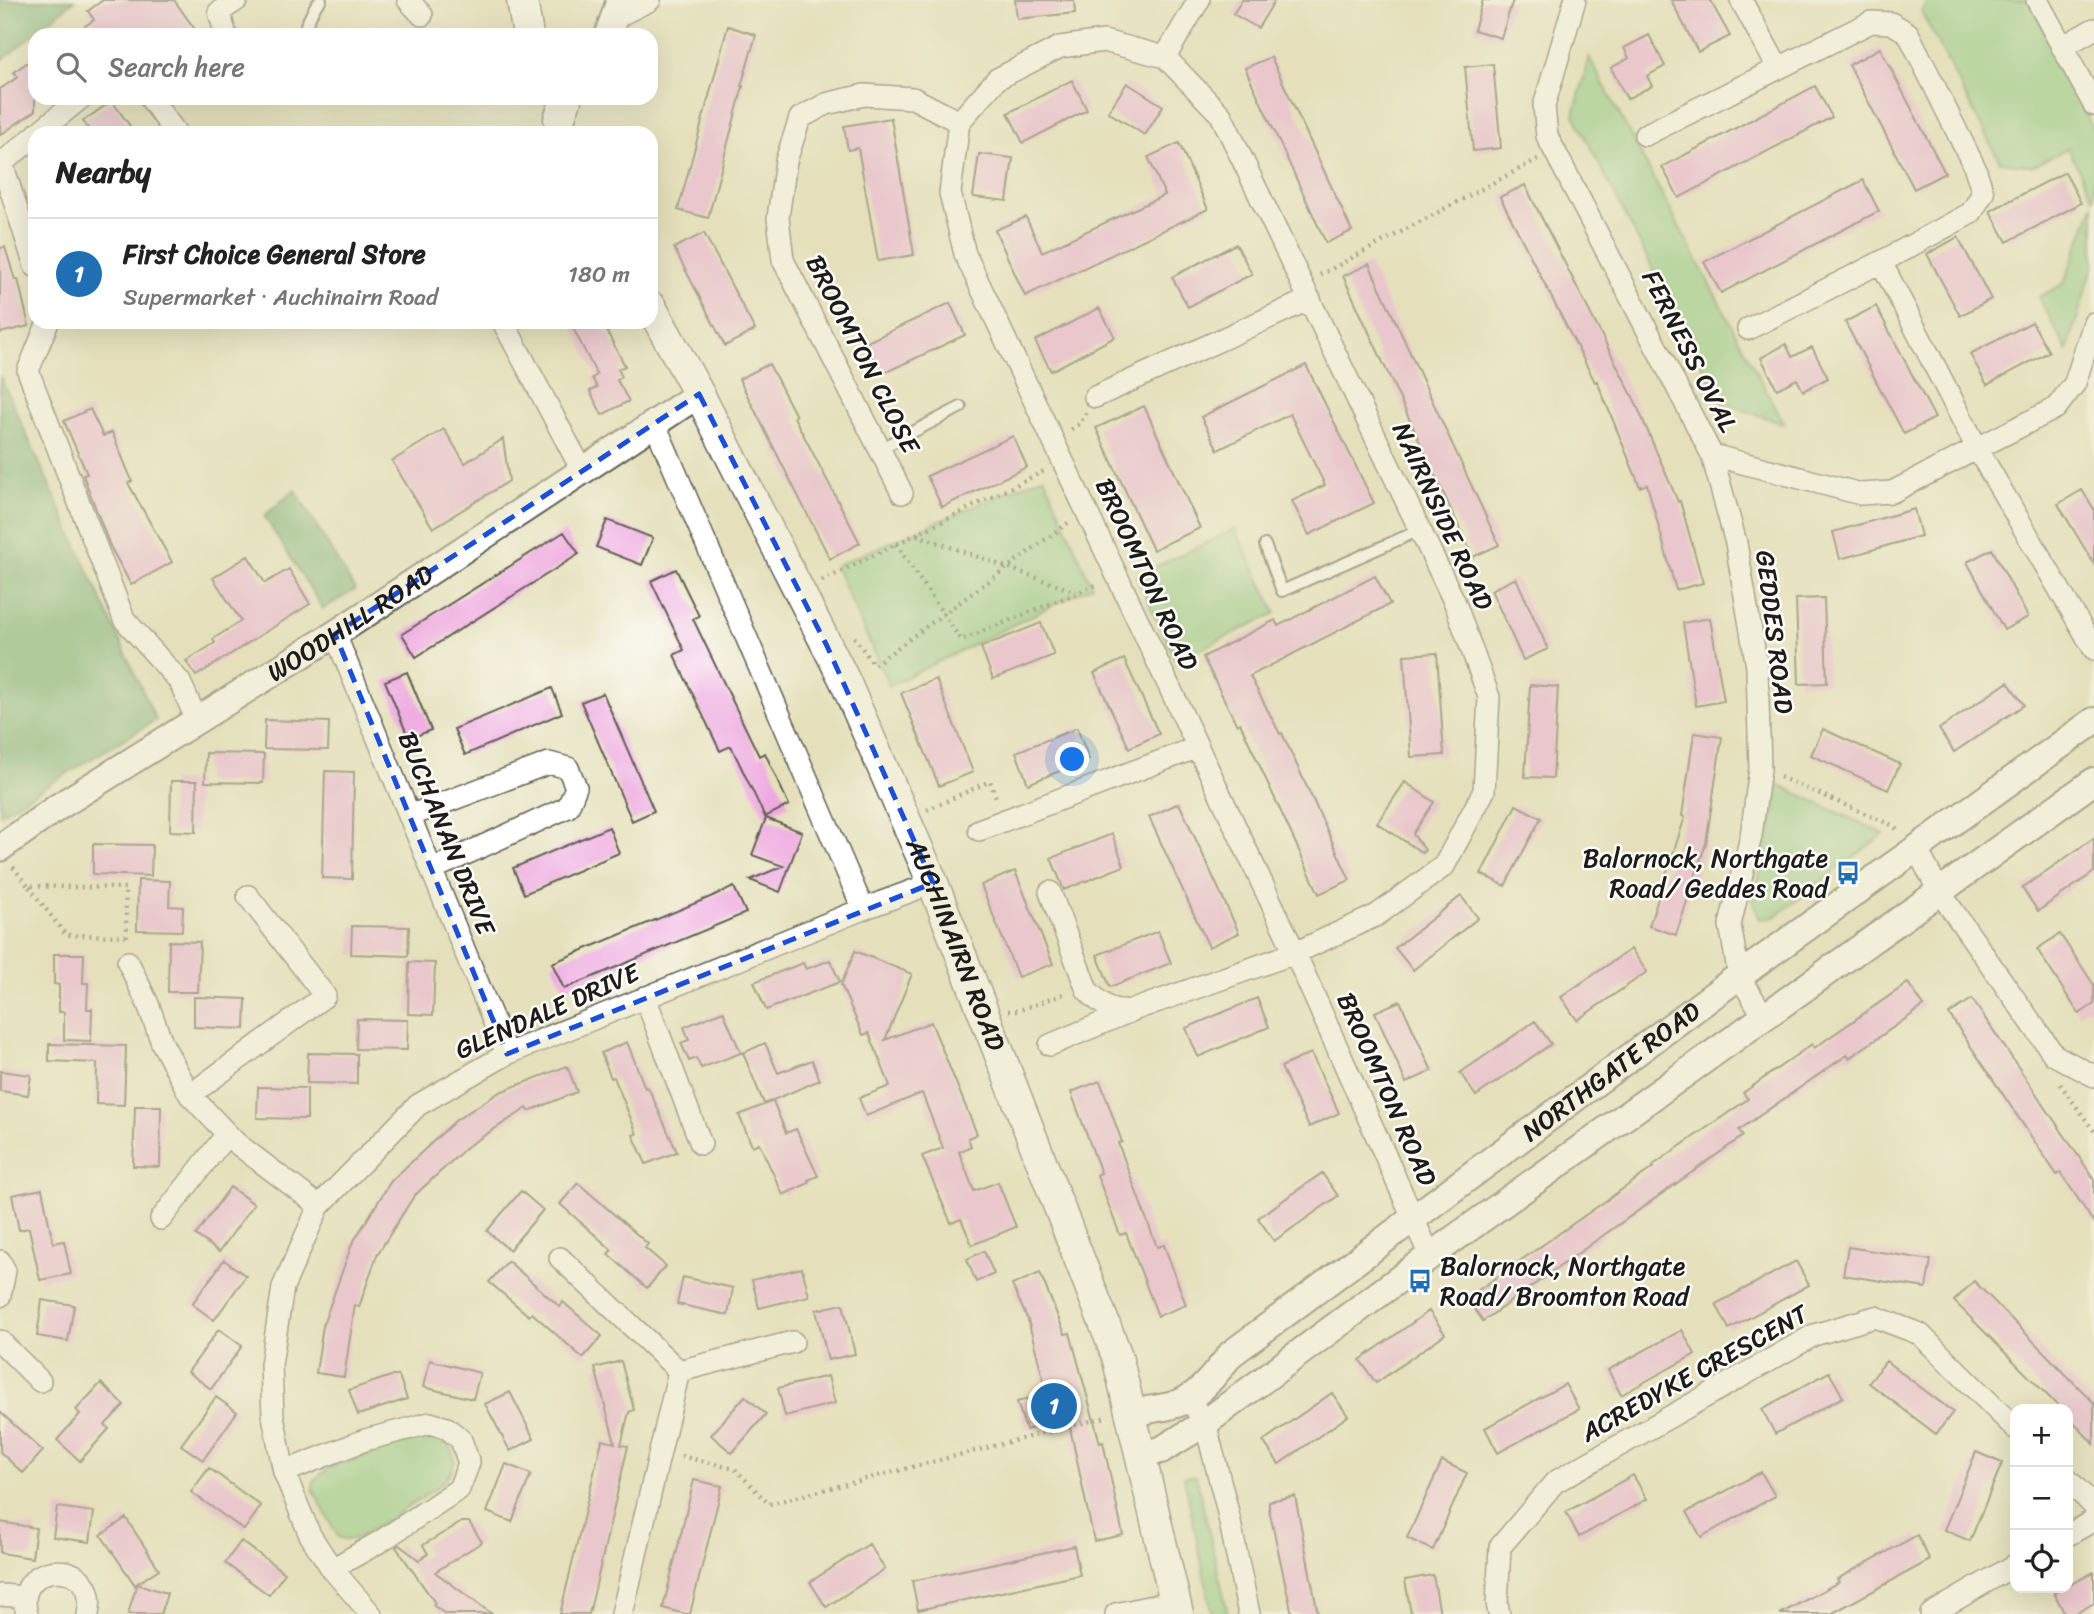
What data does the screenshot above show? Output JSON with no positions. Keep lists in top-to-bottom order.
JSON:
{
  "streets": {
    "main road": ["AUCHINAIRN ROAD"],
    "street": [
      "FERNESS OVAL",
      "BROOMTON CLOSE",
      "NAIRNSIDE ROAD",
      "BROOMTON ROAD",
      "WOODHILL ROAD",
      "GEDDES ROAD",
      "BUCHANAN DRIVE",
      "GLENDALE DRIVE",
      "NORTHGATE ROAD",
      "ACREDYKE CRESCENT"
    ]
  },
  "crossings": [
    ["FERNESS OVAL", "GEDDES ROAD"],
    ["BROOMTON CLOSE", "BROOMTON ROAD"],
    ["NAIRNSIDE ROAD", "BROOMTON ROAD"],
    ["BROOMTON ROAD", "NORTHGATE ROAD"],
    ["WOODHILL ROAD", "BUCHANAN DRIVE"],
    ["WOODHILL ROAD", "AUCHINAIRN ROAD"],
    ["GEDDES ROAD", "NORTHGATE ROAD"],
    ["BUCHANAN DRIVE", "GLENDALE DRIVE"],
    ["AUCHINAIRN ROAD", "GLENDALE DRIVE"],
    ["AUCHINAIRN ROAD", "NORTHGATE ROAD"]
  ],
  "places": {
    "bus stop": ["Balornock, Northgate Road/ Geddes Road", "Balornock, Northgate Road/ Broomton Road"]
  },
  "page": {
    "search": "Search here",
    "heading": "Nearby",
    "list": [
      {
        "mark": "1",
        "name": "First Choice General Store",
        "note": "Supermarket · Auchinairn Road",
        "value": "180 m"
      }
    ],
    "pins": "1",
    "map_buttons": ["+", "−"]
  }
}
